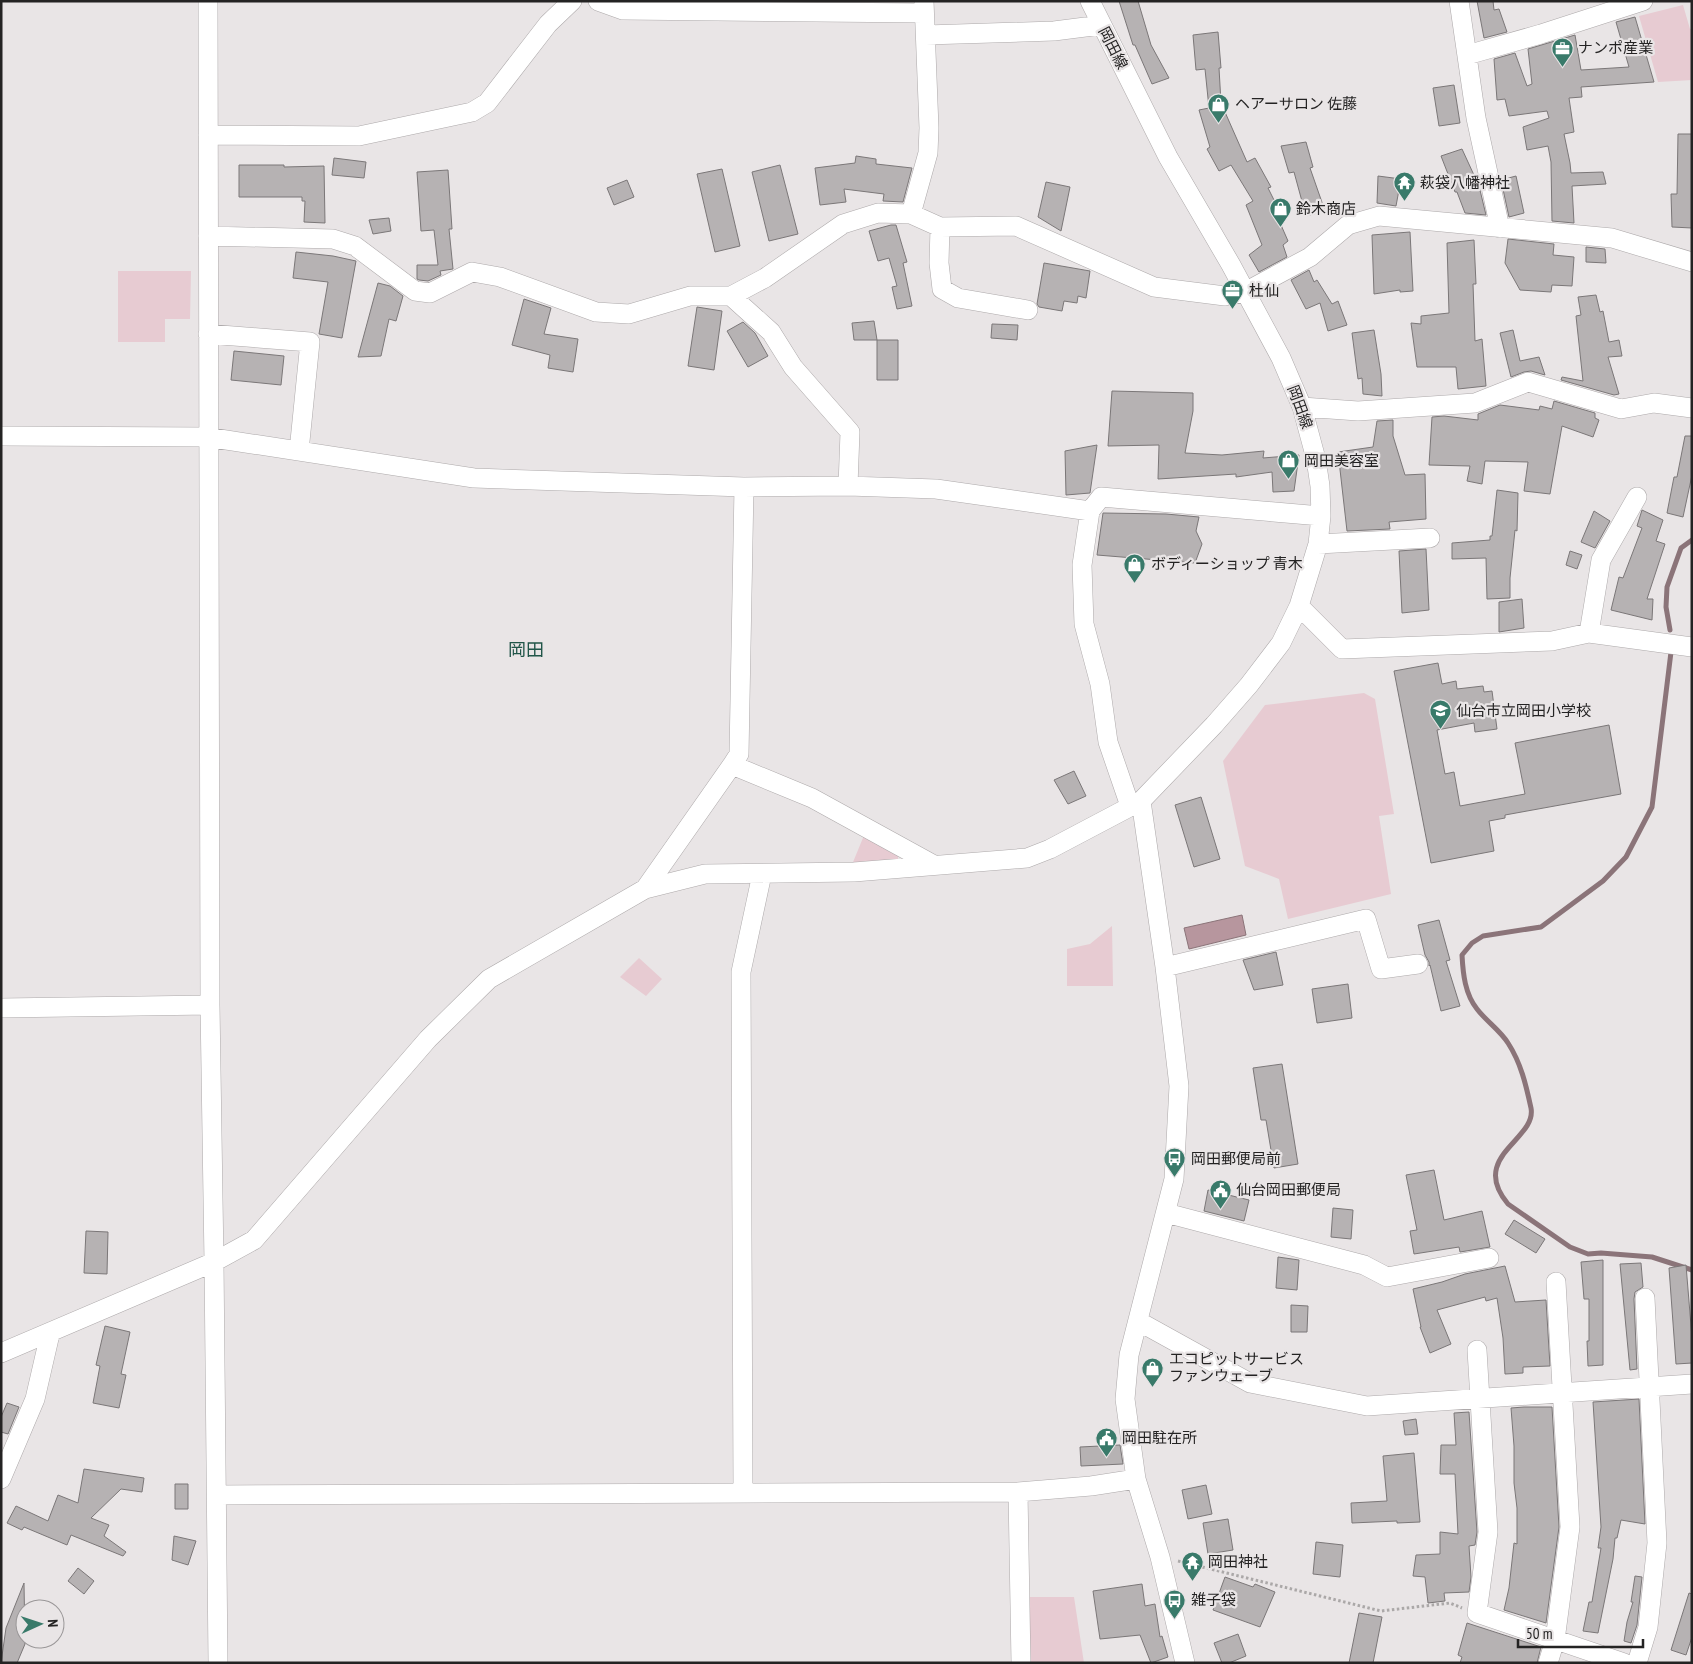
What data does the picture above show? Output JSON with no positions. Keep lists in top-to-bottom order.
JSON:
{
  "streets": {
    "street": ["岡田線"]
  },
  "districts": ["岡田"],
  "places": {
    "office": ["ナンポ産業", "杜仙"],
    "shop": [
      "ヘアーサロン 佐藤",
      "鈴木商店",
      "岡田美容室",
      "ボディーショップ 青木",
      "エコピットサービス ファンウェーブ"
    ],
    "temple": ["萩袋八幡神社", "岡田神社"],
    "school or university": ["仙台市立岡田小学校"],
    "bus stop": ["岡田郵便局前", "雑子袋"],
    "public building": ["仙台岡田郵便局", "岡田駐在所"]
  },
  "scale_bar": "50 m",
  "north": "right"
}
